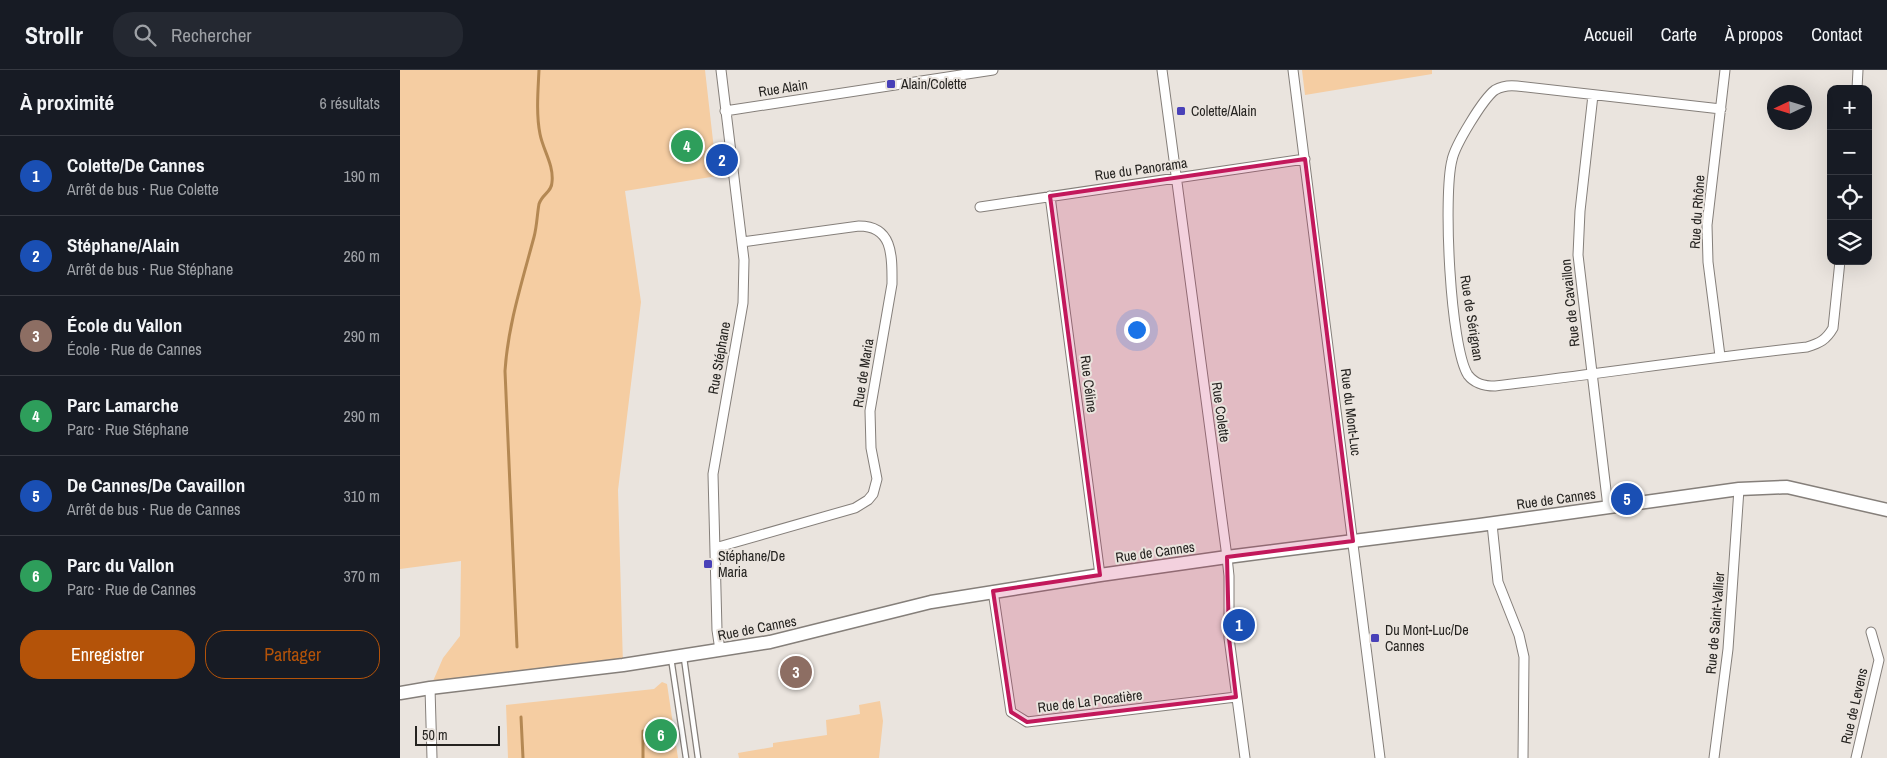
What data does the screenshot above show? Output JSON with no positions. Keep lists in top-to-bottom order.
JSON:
{
  "streets": {
    "street": [
      "Rue Alain",
      "Rue du Panorama",
      "Rue du Rhône",
      "Rue de Cavaillon",
      "Rue de Sérignan",
      "Rue Stéphane",
      "Rue de Maria",
      "Rue Céline",
      "Rue Colette",
      "Rue du Mont-Luc",
      "Rue de Cannes",
      "Rue de Saint-Vallier",
      "Rue de La Pocatière",
      "Rue de Levens"
    ]
  },
  "crossings": [
    ["Rue Alain", "Rue Stéphane"],
    ["Rue du Panorama", "Rue Céline"],
    ["Rue du Panorama", "Rue Colette"],
    ["Rue du Panorama", "Rue du Mont-Luc"],
    ["Rue du Rhône", "Rue de Sérignan"],
    ["Rue de Cavaillon", "Rue de Sérignan"],
    ["Rue de Cavaillon", "Rue de Cannes"],
    ["Rue Stéphane", "Rue de Maria"],
    ["Rue Stéphane", "Rue de Cannes"],
    ["Rue Céline", "Rue de Cannes"],
    ["Rue Colette", "Rue de Cannes"],
    ["Rue Colette", "Rue de La Pocatière"],
    ["Rue du Mont-Luc", "Rue de Cannes"],
    ["Rue de Cannes", "Rue de Saint-Vallier"],
    ["Rue de Cannes", "Rue de La Pocatière"]
  ],
  "places": {
    "transit": [
      "Alain/Colette",
      "Colette/Alain",
      "Stéphane/De Maria",
      "Du Mont-Luc/De Cannes"
    ]
  },
  "scale_bar": "50 m",
  "north": "left",
  "page": {
    "header": "Strollr",
    "search": "Rechercher",
    "nav": [
      "Accueil",
      "Carte",
      "À propos",
      "Contact"
    ],
    "heading": ["À proximité", "6 résultats"],
    "map_buttons": ["+", "−"],
    "pins": [
      "4",
      "2",
      "5",
      "1",
      "3",
      "6"
    ],
    "list": [
      {
        "mark": "1",
        "name": "Colette/De Cannes",
        "note": "Arrêt de bus · Rue Colette",
        "value": "190 m"
      },
      {
        "mark": "2",
        "name": "Stéphane/Alain",
        "note": "Arrêt de bus · Rue Stéphane",
        "value": "260 m"
      },
      {
        "mark": "3",
        "name": "École du Vallon",
        "note": "École · Rue de Cannes",
        "value": "290 m"
      },
      {
        "mark": "4",
        "name": "Parc Lamarche",
        "note": "Parc · Rue Stéphane",
        "value": "290 m"
      },
      {
        "mark": "5",
        "name": "De Cannes/De Cavaillon",
        "note": "Arrêt de bus · Rue de Cannes",
        "value": "310 m"
      },
      {
        "mark": "6",
        "name": "Parc du Vallon",
        "note": "Parc · Rue de Cannes",
        "value": "370 m"
      }
    ],
    "buttons": ["Enregistrer", "Partager"],
    "scale": "50 m"
  }
}
